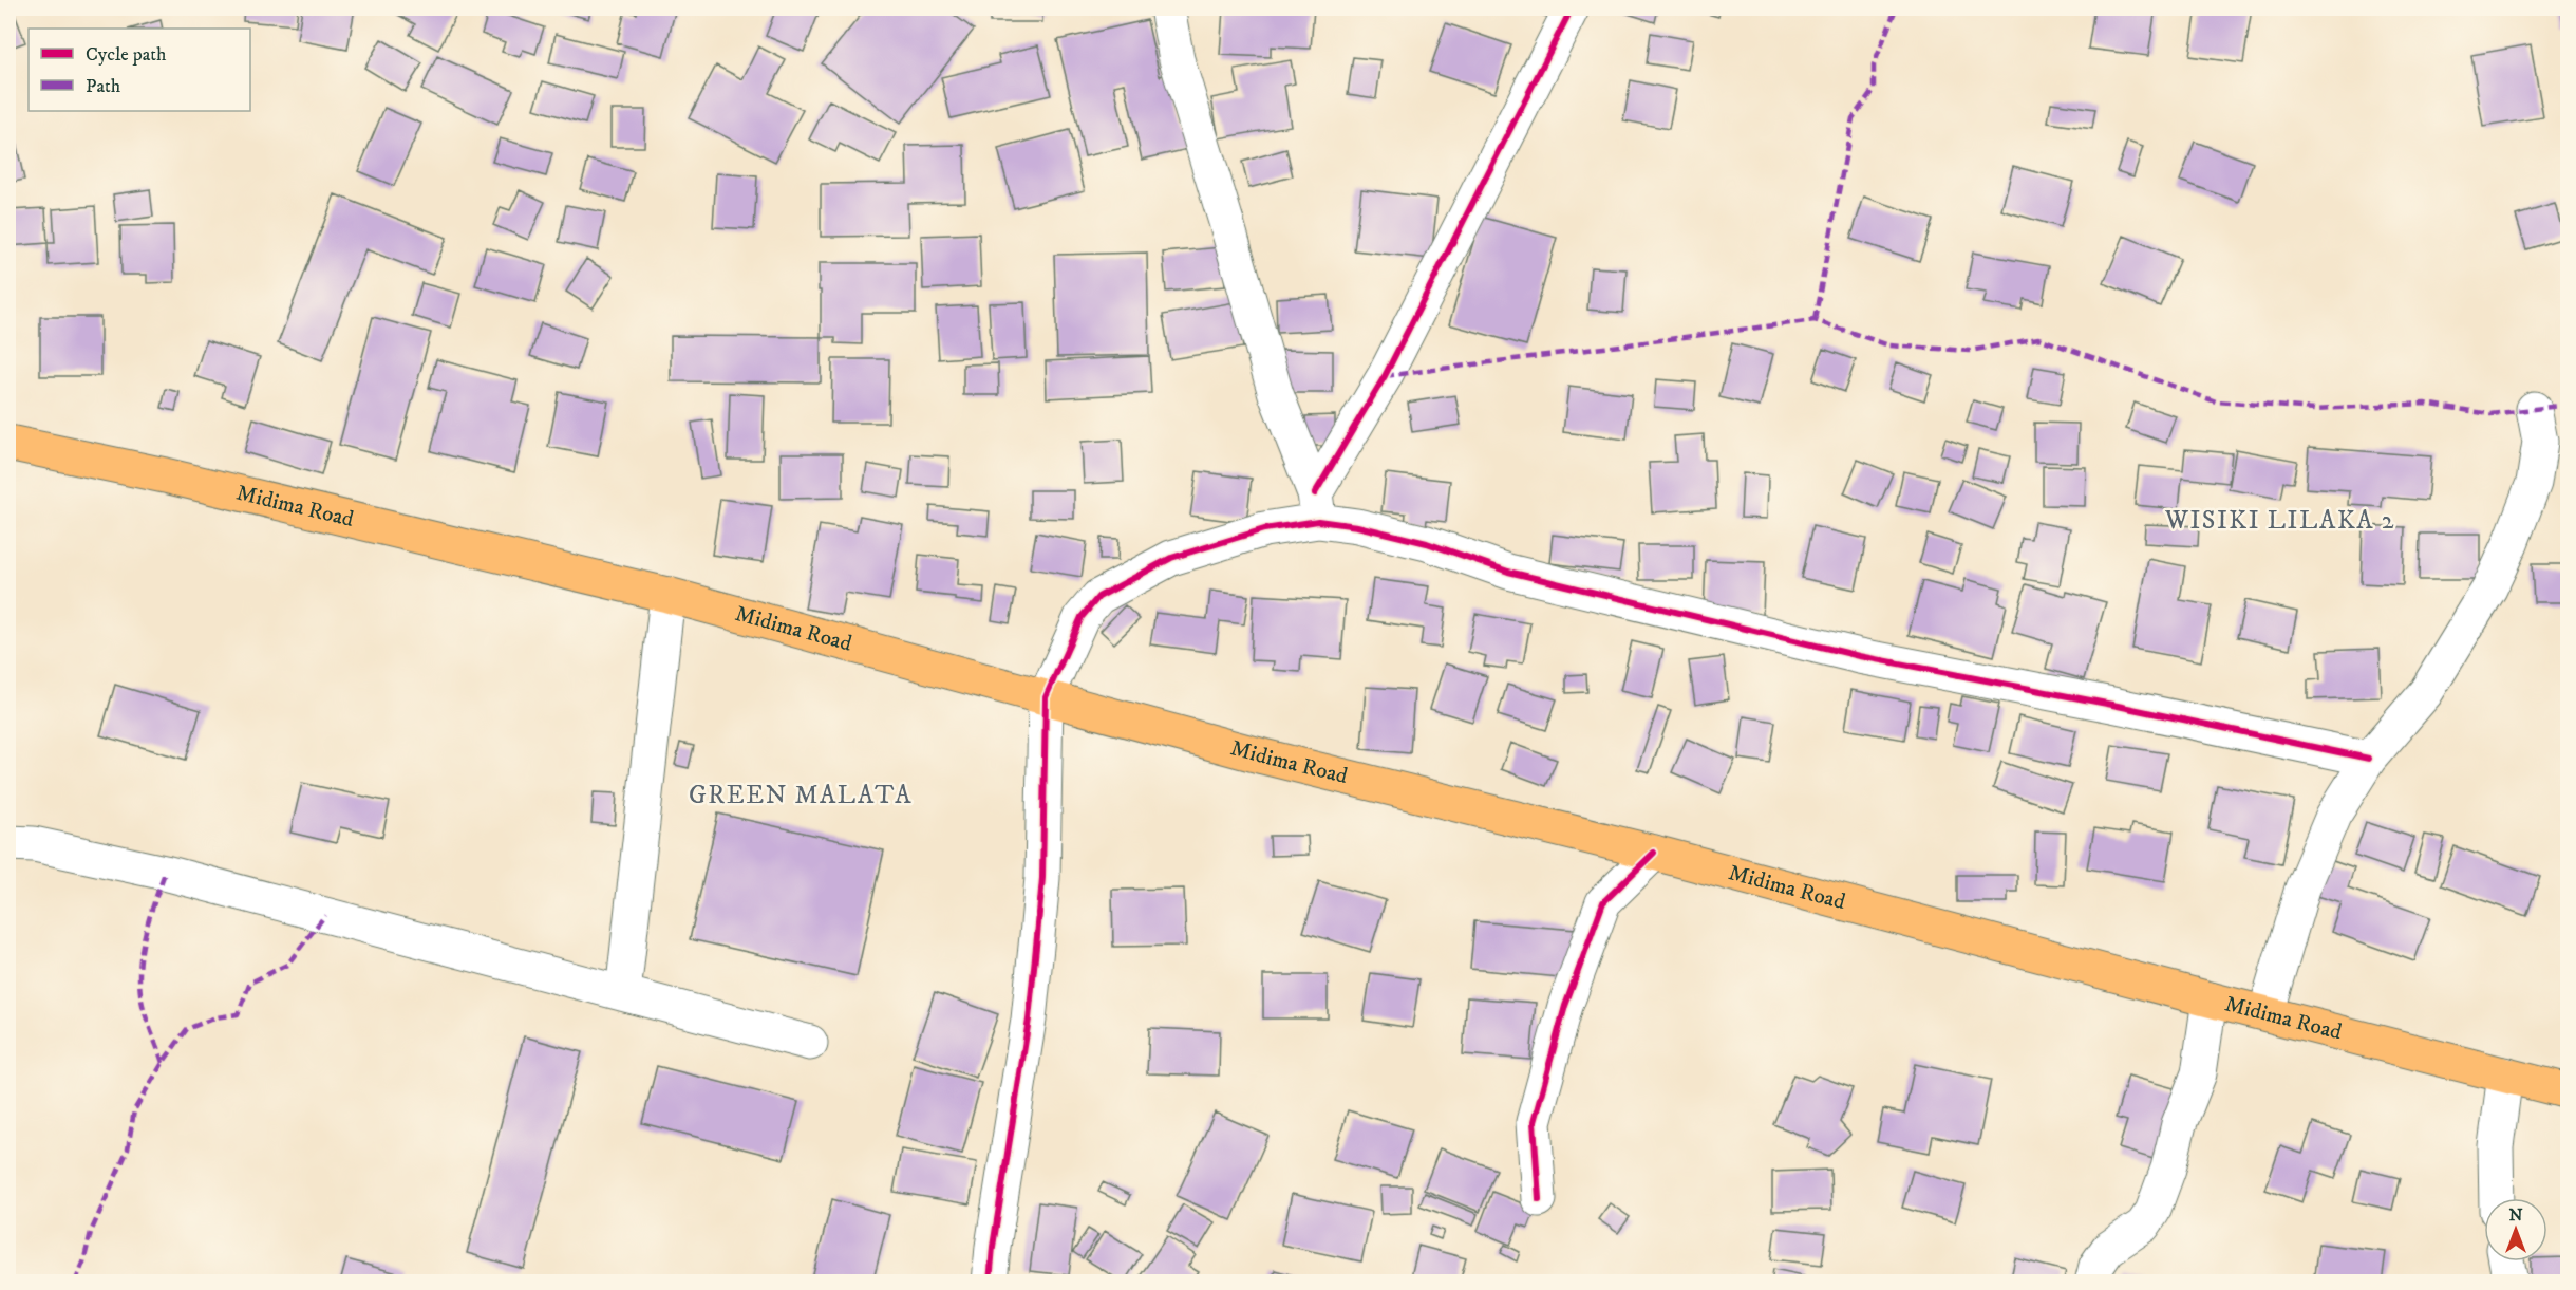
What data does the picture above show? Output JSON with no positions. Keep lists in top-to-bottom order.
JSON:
{
  "streets": {
    "main road": ["Midima Road"]
  },
  "districts": ["WISIKI LILAKA 2", "GREEN MALATA"],
  "legend": ["Cycle path", "Path"],
  "north": "top"
}
